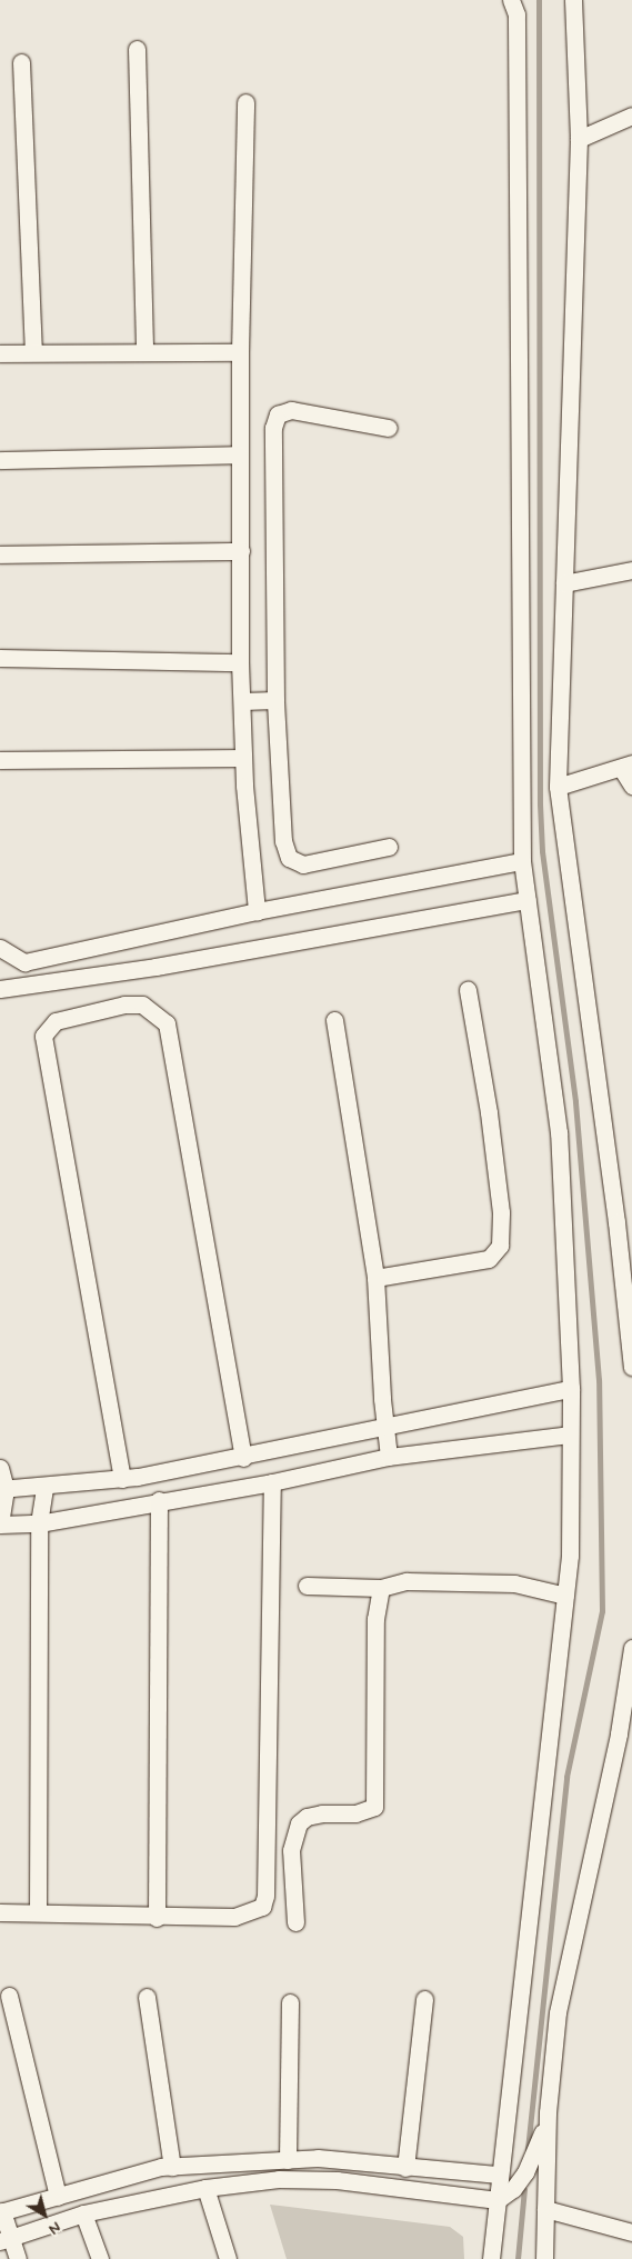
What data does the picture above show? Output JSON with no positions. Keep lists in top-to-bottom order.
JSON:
{
  "north": "bottom right"
}
